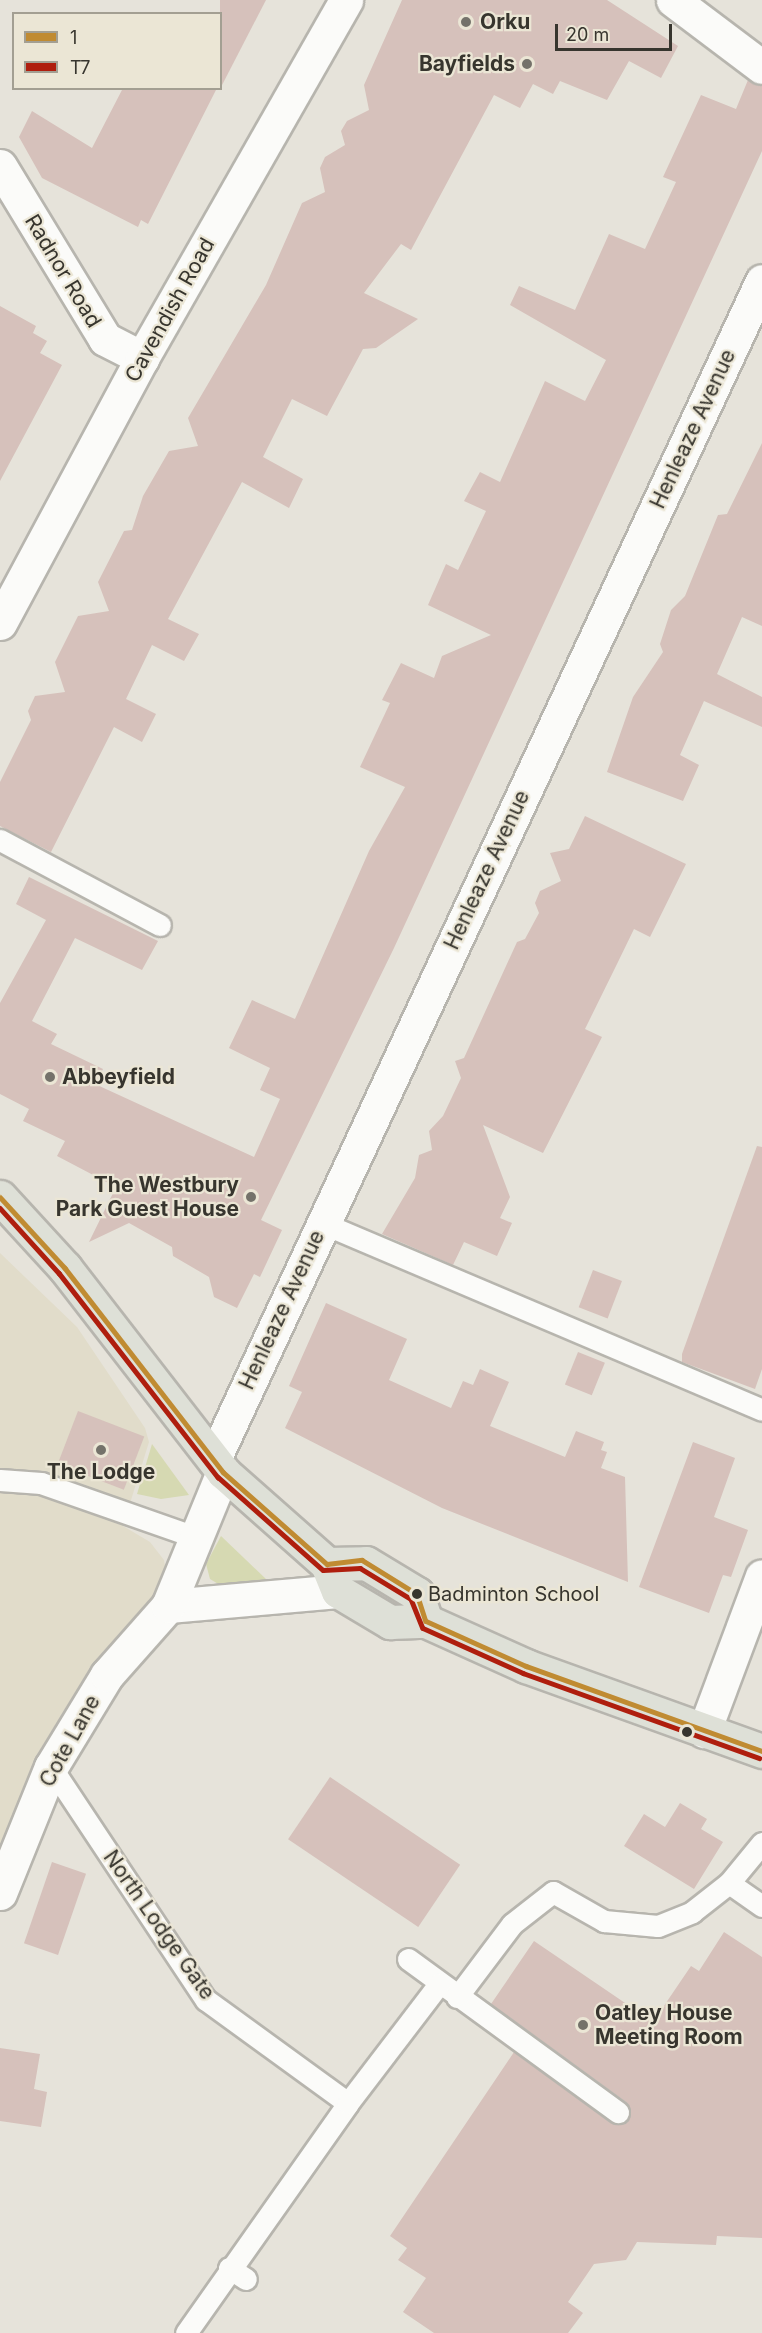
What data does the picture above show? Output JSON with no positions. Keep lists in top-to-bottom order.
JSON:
{
  "streets": {
    "street": [
      "Radnor Road",
      "Cavendish Road",
      "Henleaze Avenue",
      "Cote Lane"
    ],
    "lane": ["North Lodge Gate"]
  },
  "crossings": [
    ["Radnor Road", "Cavendish Road"],
    ["Henleaze Avenue", "Cote Lane"],
    ["Cote Lane", "North Lodge Gate"]
  ],
  "places": [
    "Orku",
    "Bayfields",
    "Abbeyfield",
    "The Westbury Park Guest House",
    "The Lodge",
    "Badminton School",
    "Oatley House Meeting Room"
  ],
  "lines": ["transit line 1", "transit line T7"],
  "legend": ["1", "T7"],
  "scale_bar": "20 m"
}
